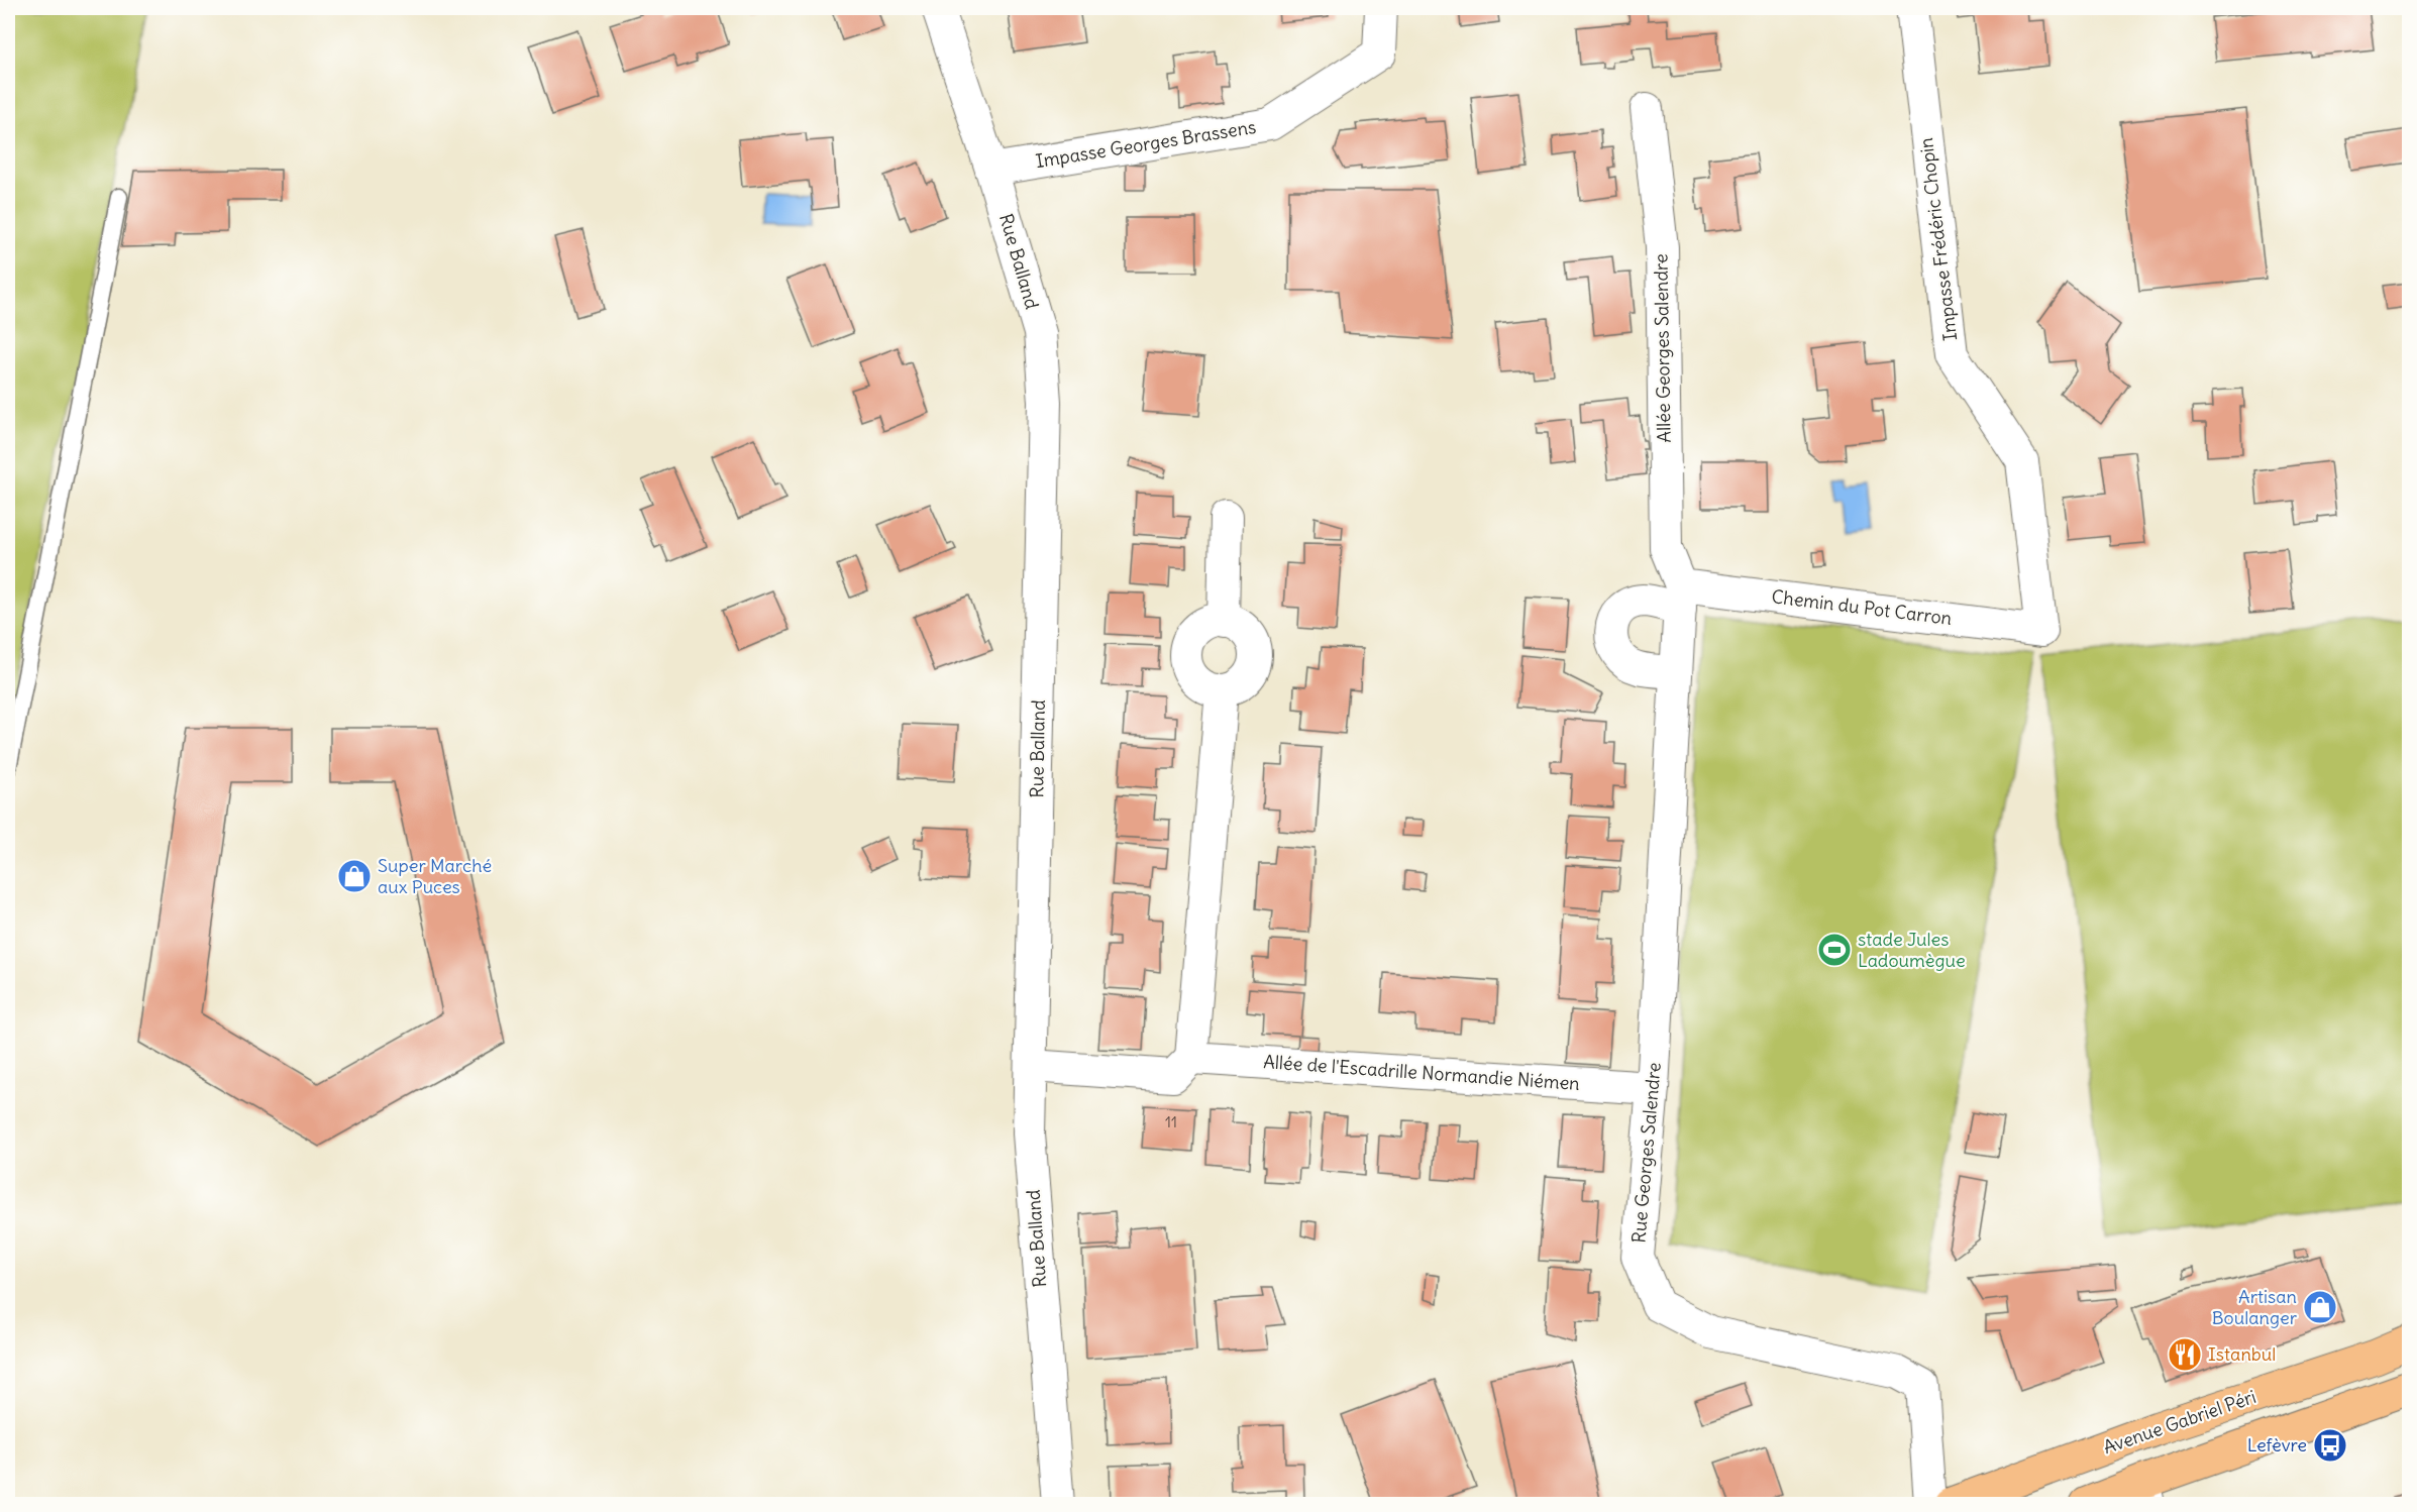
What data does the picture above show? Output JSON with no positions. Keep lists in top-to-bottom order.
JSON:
{
  "streets": {
    "main road": ["Avenue Gabriel Péri"],
    "street": [
      "Impasse Georges Brassens",
      "Impasse Frédéric Chopin",
      "Rue Balland",
      "Allée Georges Salendre",
      "Chemin du Pot Carron",
      "Allée de l'Escadrille Normandie Niémen",
      "Rue Georges Salendre"
    ]
  },
  "crossings": [
    ["Impasse Georges Brassens", "Rue Balland"],
    ["Impasse Frédéric Chopin", "Chemin du Pot Carron"],
    ["Allée Georges Salendre", "Chemin du Pot Carron"],
    ["Allée Georges Salendre", "Rue Georges Salendre"],
    ["Chemin du Pot Carron", "Rue Georges Salendre"],
    ["Allée de l'Escadrille Normandie Niémen", "Rue Georges Salendre"]
  ],
  "places": {
    "shop": ["Super Marché aux Puces", "Artisan Boulanger"],
    "sports": ["stade Jules Ladoumègue"],
    "restaurant": ["Istanbul"],
    "bus stop": ["Lefèvre"]
  },
  "house_numbers": ["11"]
}
